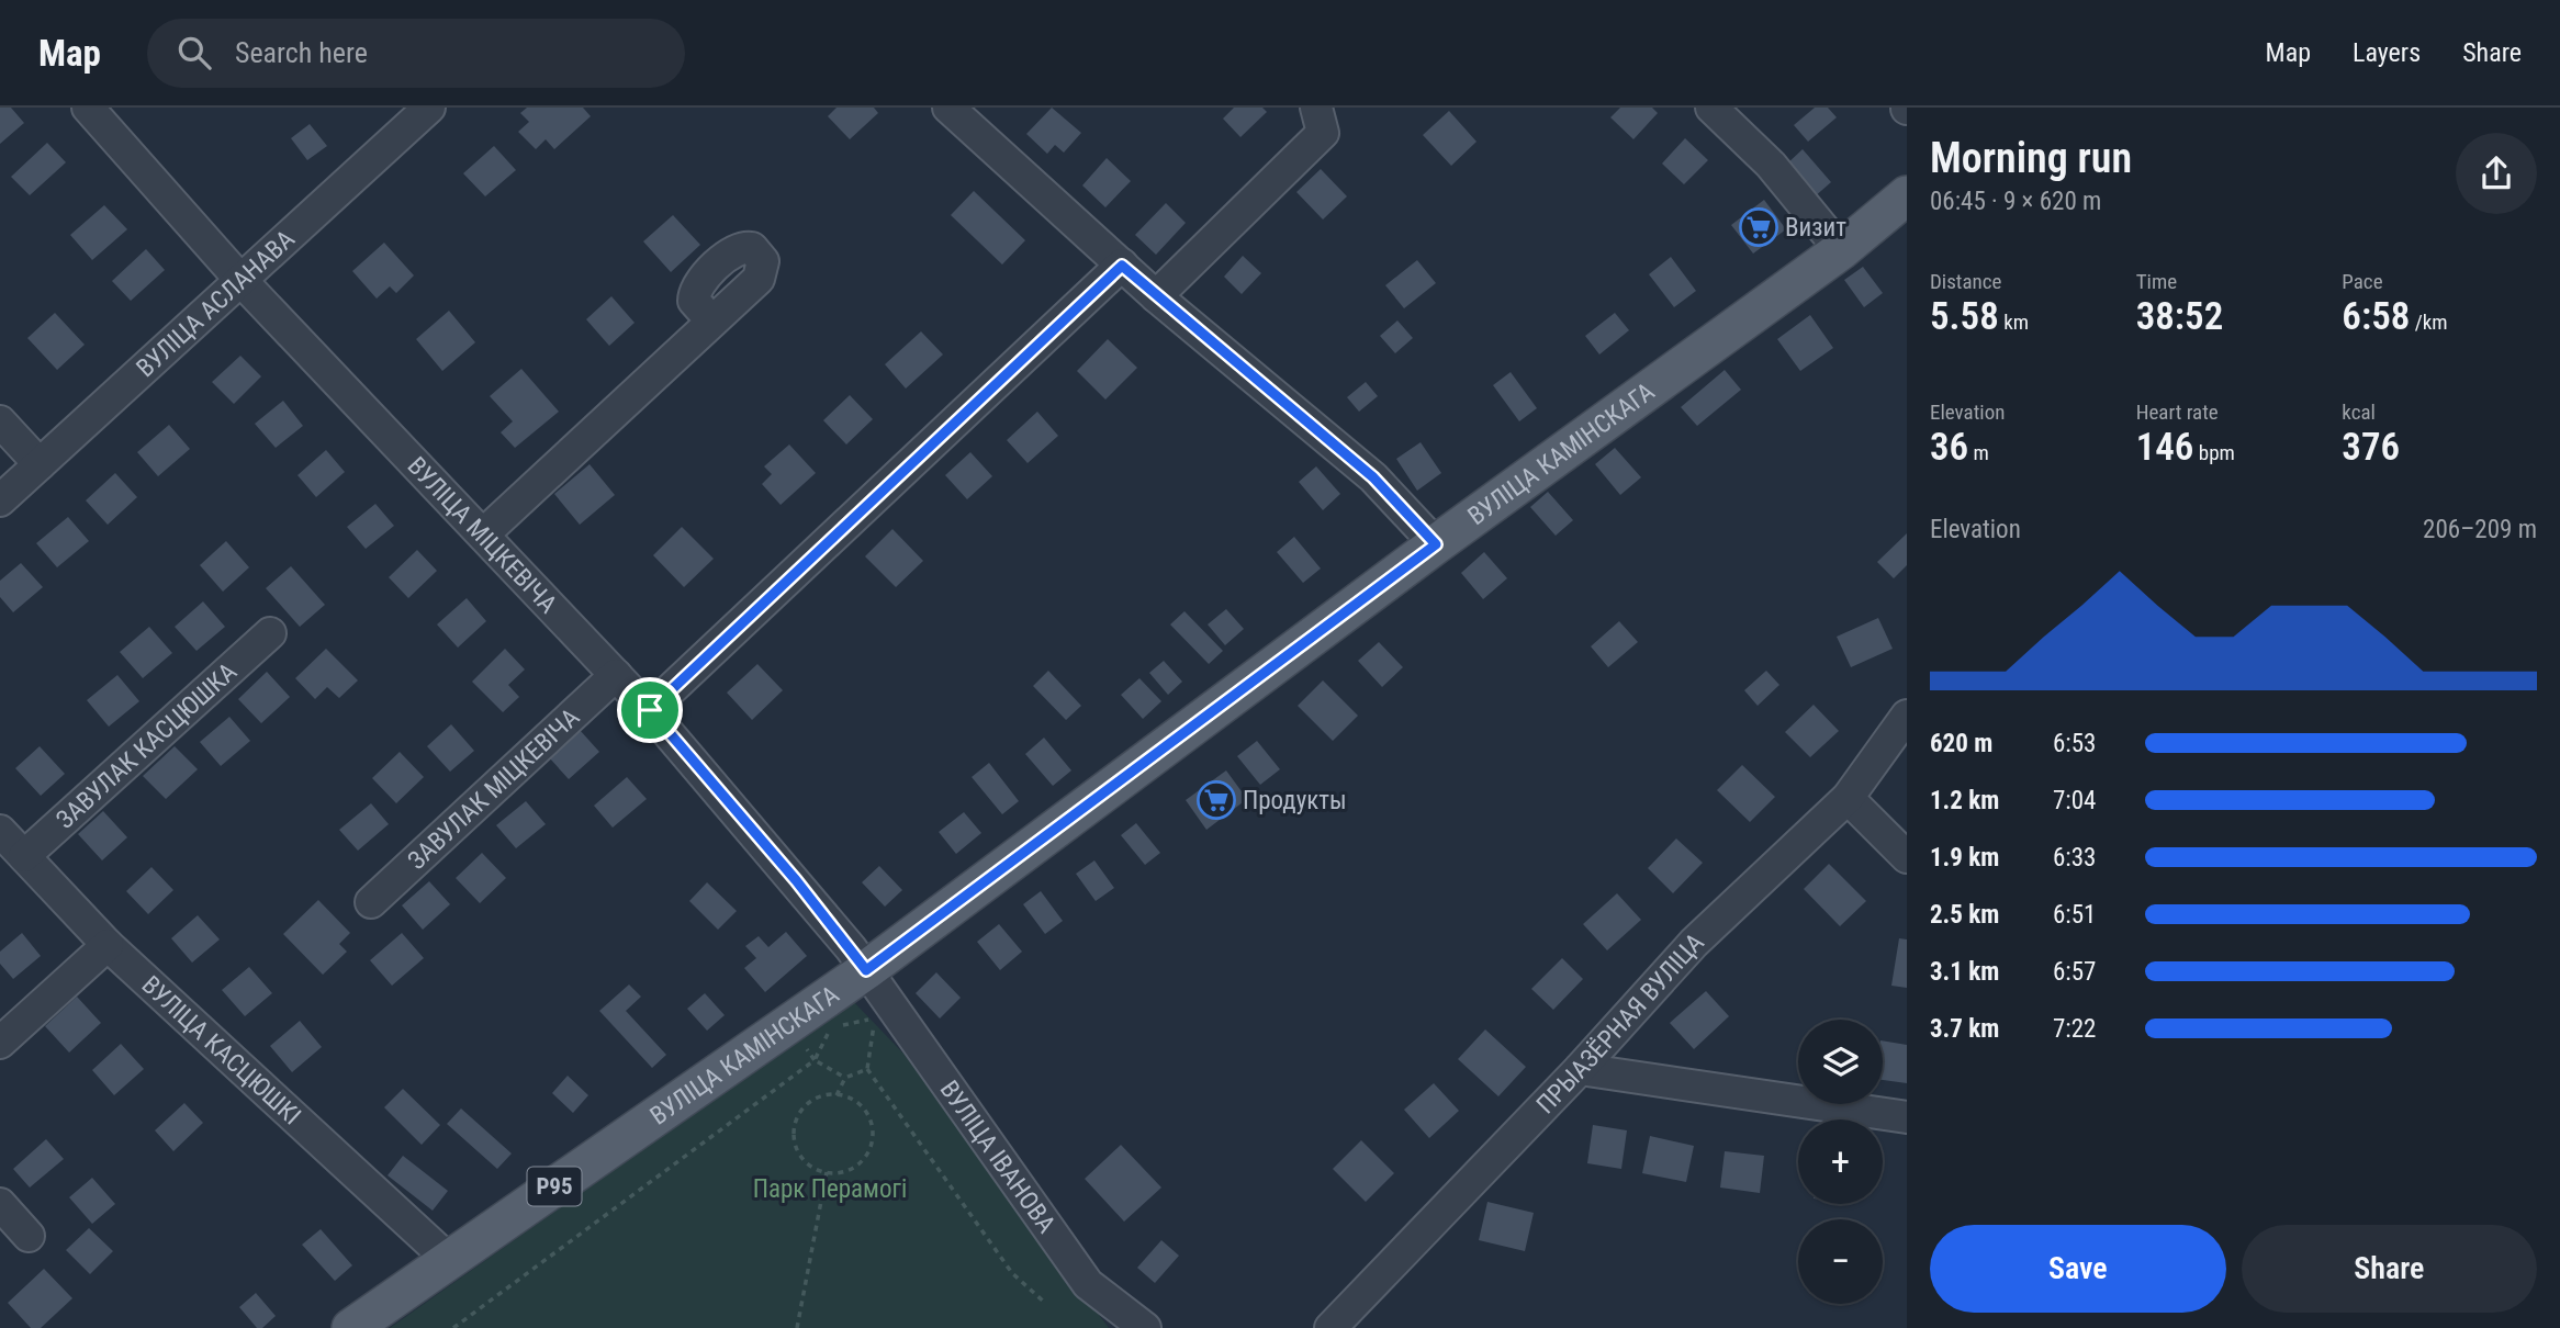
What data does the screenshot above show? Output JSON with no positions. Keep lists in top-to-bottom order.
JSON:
{
  "streets": {
    "main road": ["ВУЛІЦА КАМІНСКАГА", "Р95"],
    "street": [
      "ВУЛІЦА АСЛАНАВА",
      "ВУЛІЦА МІЦКЕВІЧА",
      "ЗАВУЛАК КАСЦЮШКА",
      "ЗАВУЛАК МІЦКЕВІЧА",
      "ПРЫАЗЁРНАЯ ВУЛІЦА",
      "ВУЛІЦА КАСЦЮШКІ",
      "ВУЛІЦА ІВАНОВА"
    ]
  },
  "crossings": [
    ["ВУЛІЦА АСЛАНАВА", "ВУЛІЦА МІЦКЕВІЧА"],
    ["ВУЛІЦА КАМІНСКАГА", "ВУЛІЦА МІЦКЕВІЧА"],
    ["ВУЛІЦА КАМІНСКАГА", "ВУЛІЦА КАСЦЮШКІ"],
    ["ВУЛІЦА КАМІНСКАГА", "ВУЛІЦА ІВАНОВА"],
    ["ВУЛІЦА МІЦКЕВІЧА", "ЗАВУЛАК МІЦКЕВІЧА"],
    ["ВУЛІЦА МІЦКЕВІЧА", "ВУЛІЦА ІВАНОВА"],
    ["ЗАВУЛАК КАСЦЮШКА", "ВУЛІЦА КАСЦЮШКІ"]
  ],
  "parks": ["Парк Перамогі"],
  "places": {
    "supermarket": ["Визит", "Продукты"]
  },
  "page": {
    "header": "Map",
    "search": "Search here",
    "nav": ["Map", "Layers", "Share"],
    "heading": ["Morning run", "06:45 · 9 × 620 m"],
    "stats": [
      ["Distance", "5.58 km"],
      ["Time", "38:52"],
      ["Pace", "6:58 /km"],
      ["Elevation", "36 m"],
      ["Heart rate", "146 bpm"],
      ["kcal", "376"]
    ],
    "chart": ["Elevation", "206–209 m"],
    "list": [
      {
        "name": "620 m",
        "note": "6:53"
      },
      {
        "name": "1.2 km",
        "note": "7:04"
      },
      {
        "name": "1.9 km",
        "note": "6:33"
      },
      {
        "name": "2.5 km",
        "note": "6:51"
      },
      {
        "name": "3.1 km",
        "note": "6:57"
      },
      {
        "name": "3.7 km",
        "note": "7:22"
      }
    ],
    "map_buttons": ["+", "−"],
    "buttons": ["Save", "Share"]
  }
}
